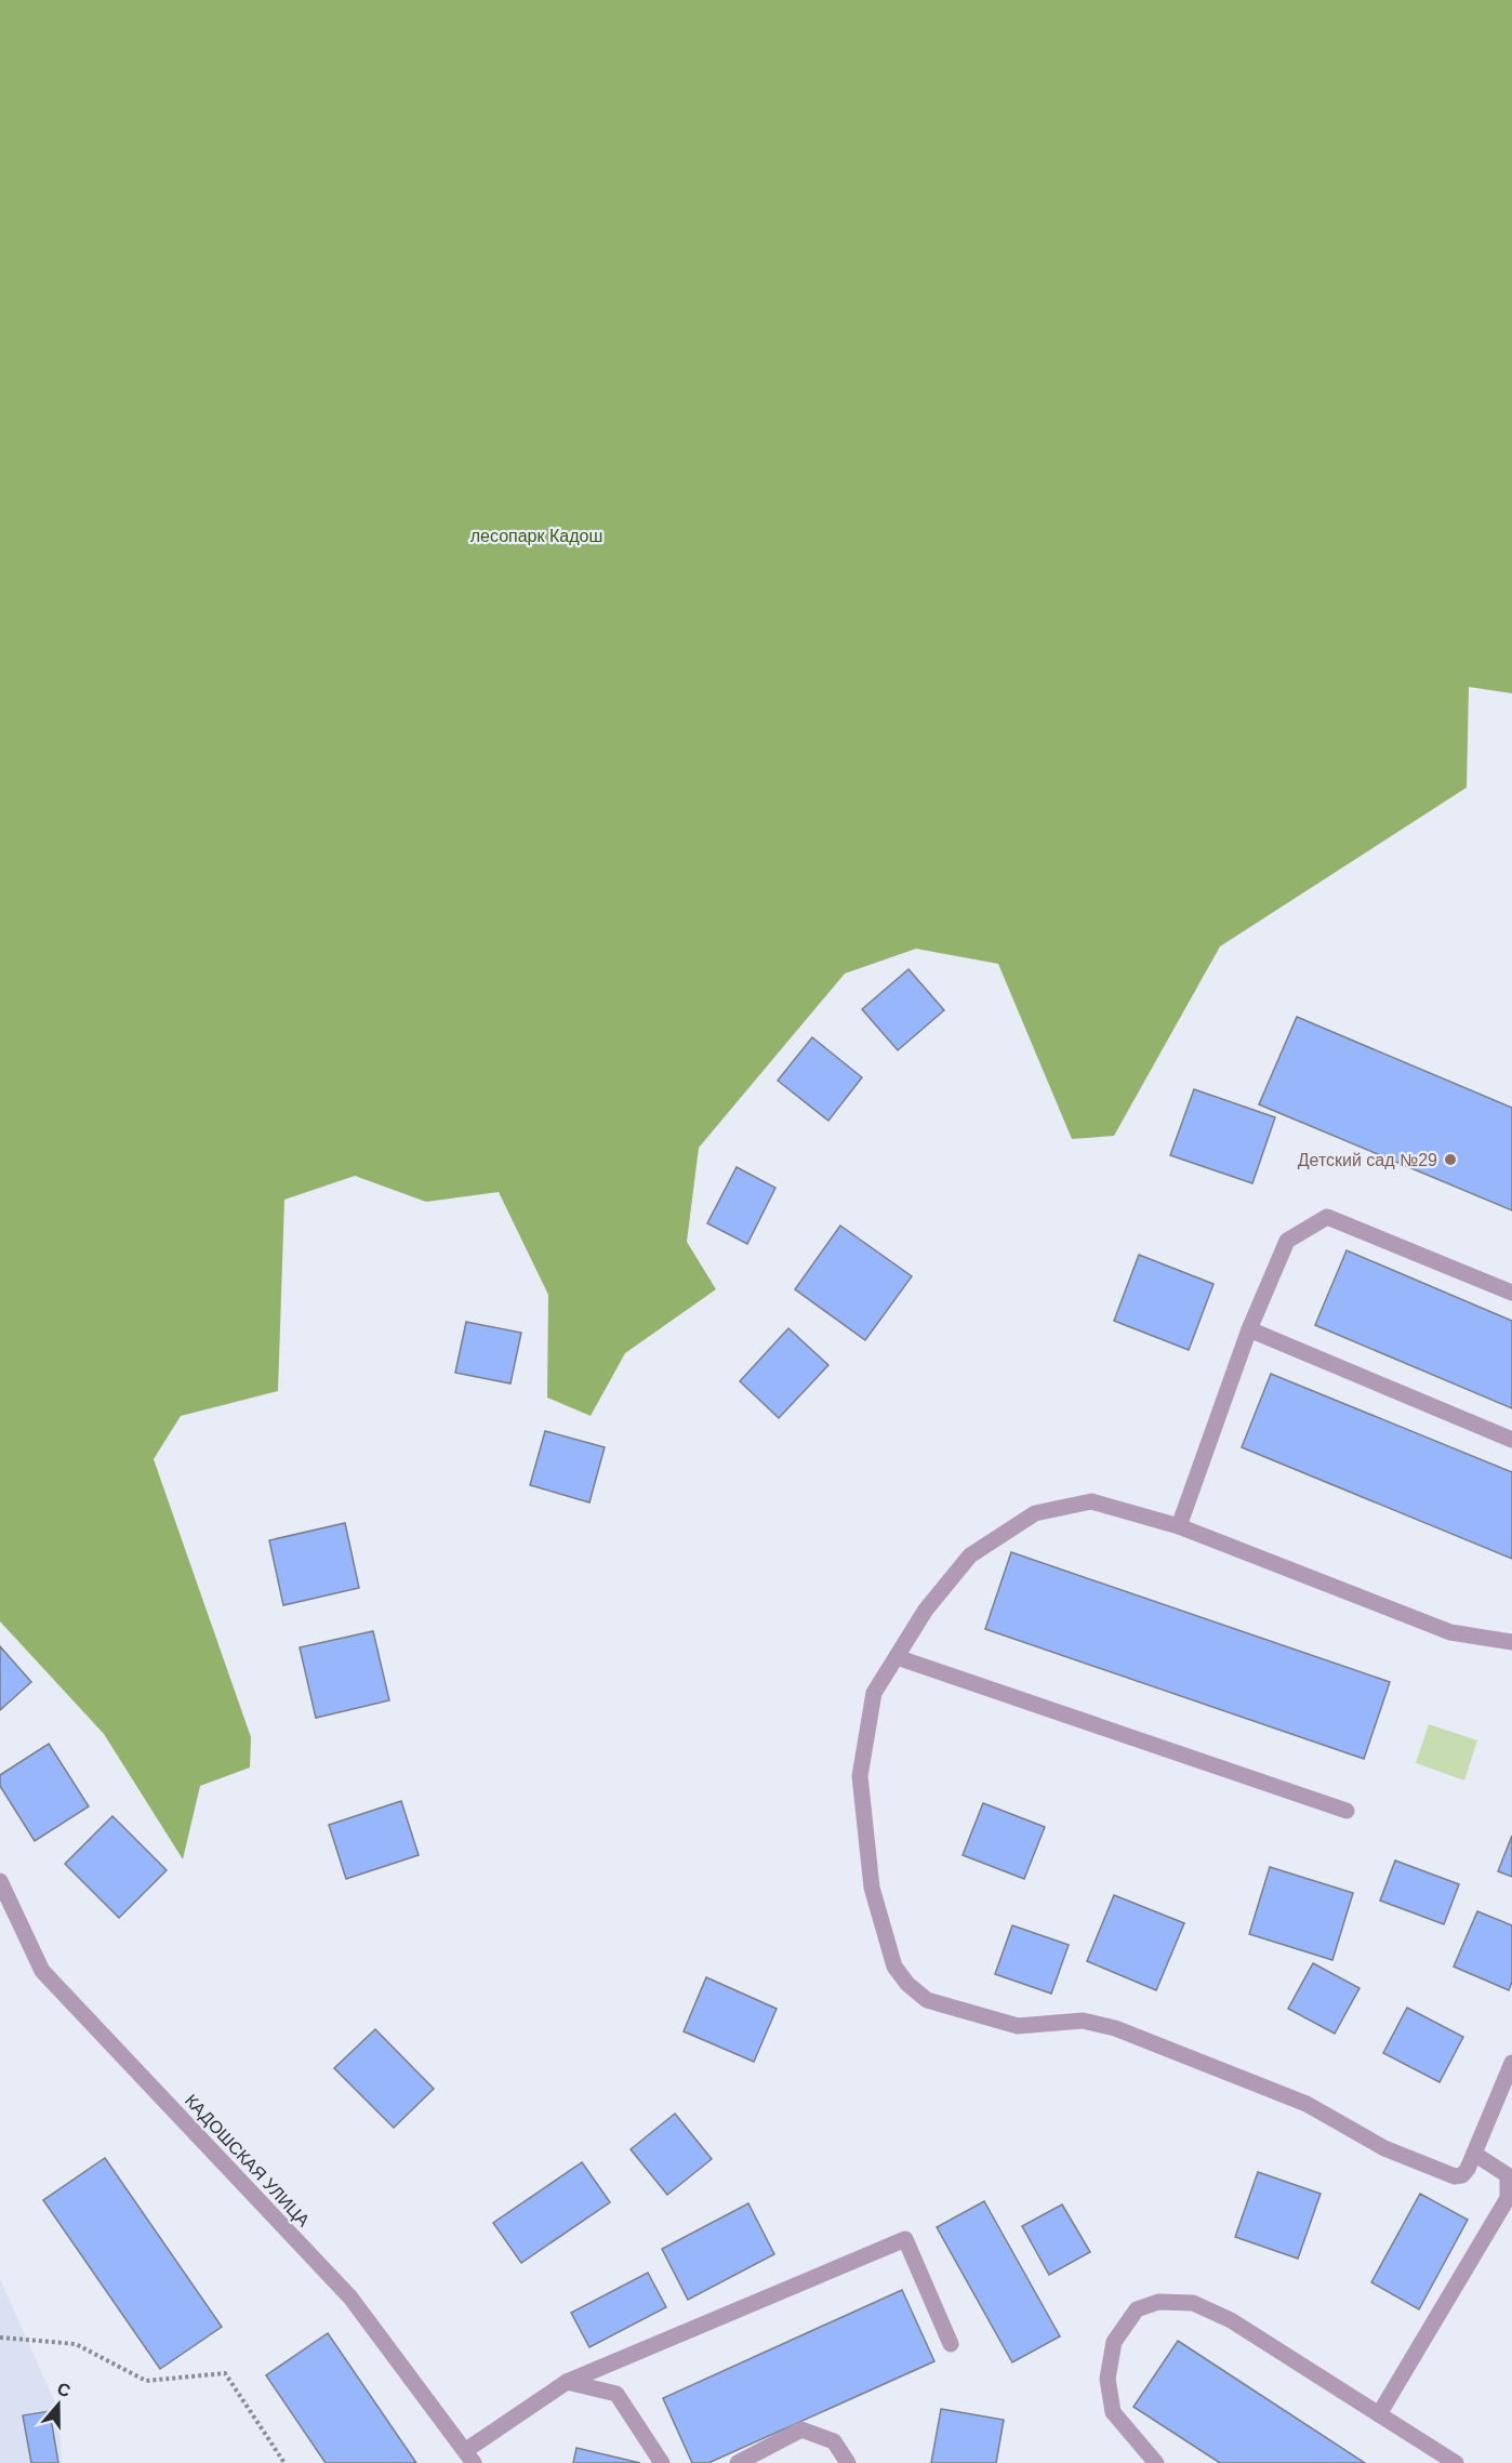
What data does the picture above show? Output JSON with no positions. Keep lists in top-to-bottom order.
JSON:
{
  "streets": {
    "street": ["КАДОШСКАЯ УЛИЦА"]
  },
  "parks": ["лесопарк Кадош"],
  "places": ["Детский сад №29"],
  "north": "top"
}
